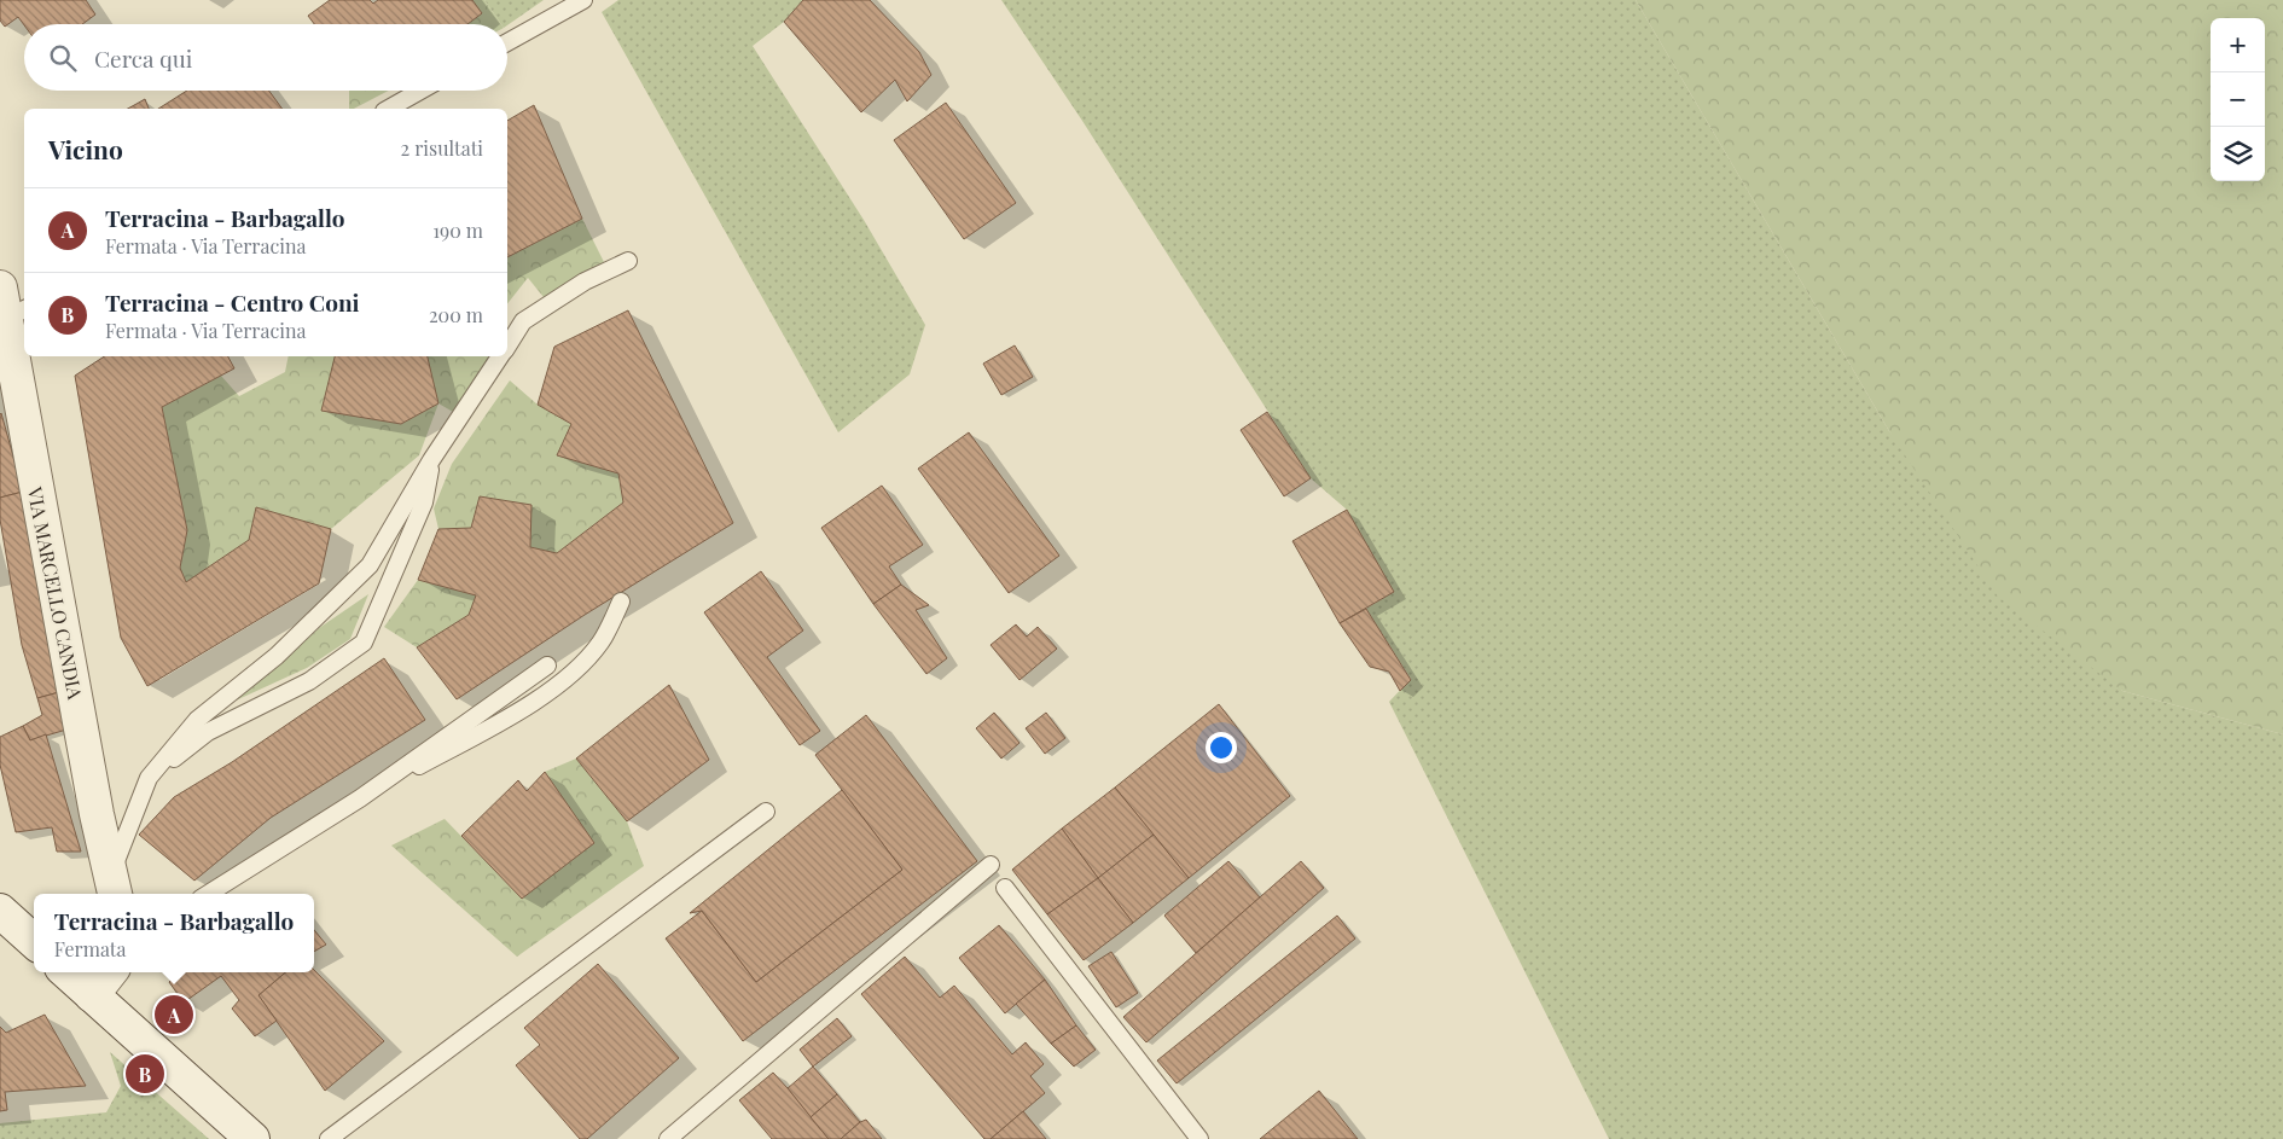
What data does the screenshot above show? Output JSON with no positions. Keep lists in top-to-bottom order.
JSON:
{
  "streets": {
    "street": ["VIA MARCELLO CANDIA"]
  },
  "page": {
    "map_buttons": ["+", "−"],
    "search": "Cerca qui",
    "heading": ["Vicino", "2 risultati"],
    "list": [
      {
        "mark": "A",
        "name": "Terracina - Barbagallo",
        "note": "Fermata · Via Terracina",
        "value": "190 m"
      },
      {
        "mark": "B",
        "name": "Terracina - Centro Coni",
        "note": "Fermata · Via Terracina",
        "value": "200 m"
      }
    ],
    "popup": ["Terracina - Barbagallo", "Fermata"],
    "pins": ["A", "B"]
  }
}
